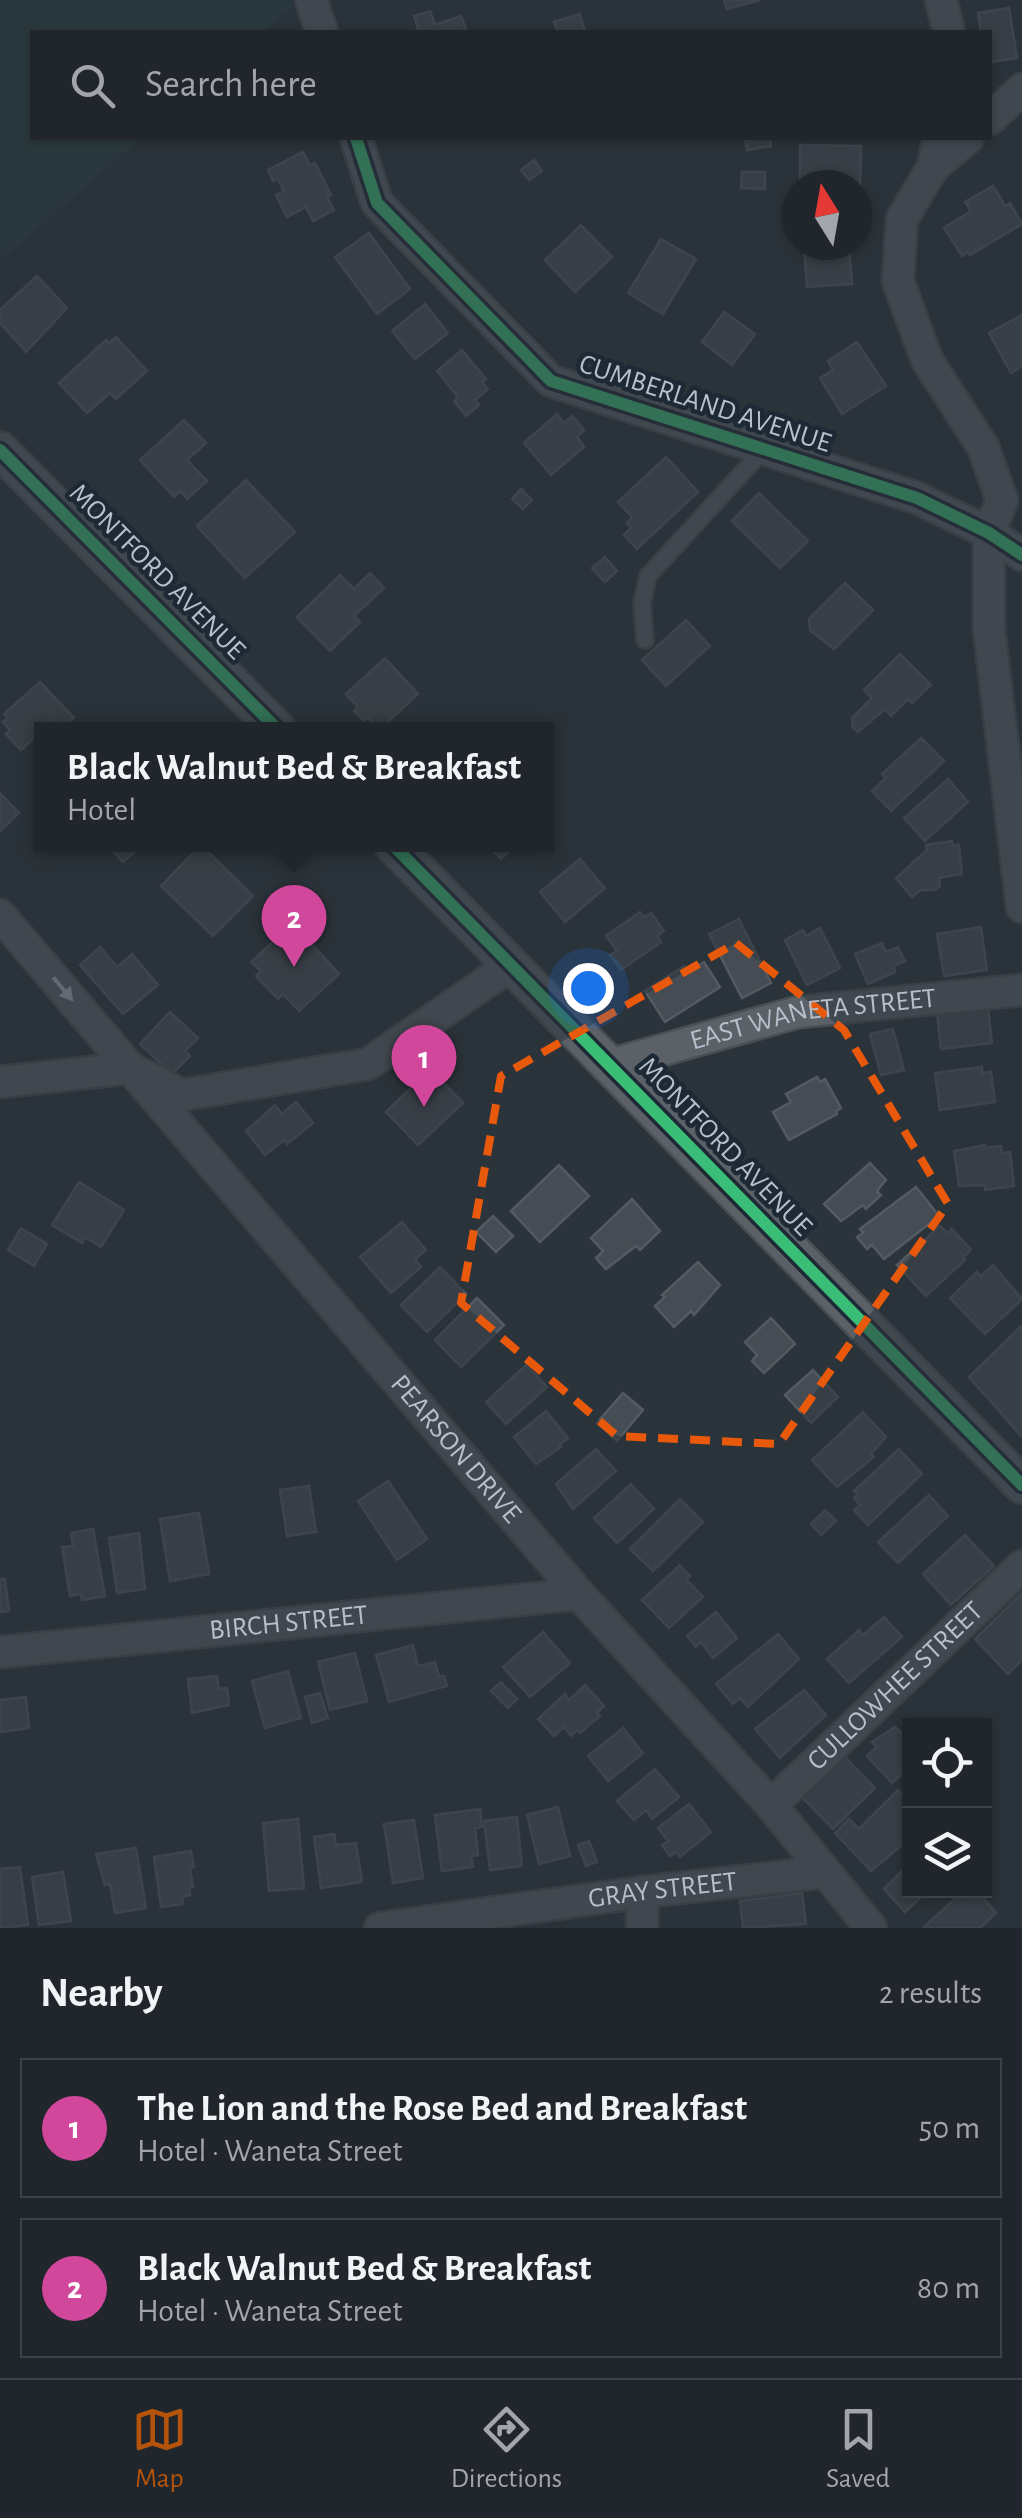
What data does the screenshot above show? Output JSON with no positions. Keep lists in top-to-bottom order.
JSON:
{
  "streets": {
    "street": [
      "CUMBERLAND AVENUE",
      "MONTFORD AVENUE",
      "EAST WANETA STREET",
      "PEARSON DRIVE",
      "BIRCH STREET",
      "CULLOWHEE STREET",
      "GRAY STREET"
    ]
  },
  "crossings": [
    ["MONTFORD AVENUE", "EAST WANETA STREET"],
    ["PEARSON DRIVE", "BIRCH STREET"],
    ["PEARSON DRIVE", "CULLOWHEE STREET"],
    ["PEARSON DRIVE", "GRAY STREET"]
  ],
  "north": "top",
  "page": {
    "search": "Search here",
    "popup": ["Black Walnut Bed & Breakfast", "Hotel"],
    "pins": ["2", "1"],
    "heading": ["Nearby", "2 results"],
    "list": [
      {
        "mark": "1",
        "name": "The Lion and the Rose Bed and Breakfast",
        "note": "Hotel · Waneta Street",
        "value": "50 m"
      },
      {
        "mark": "2",
        "name": "Black Walnut Bed & Breakfast",
        "note": "Hotel · Waneta Street",
        "value": "80 m"
      }
    ],
    "nav": ["Map", "Directions", "Saved"]
  }
}
